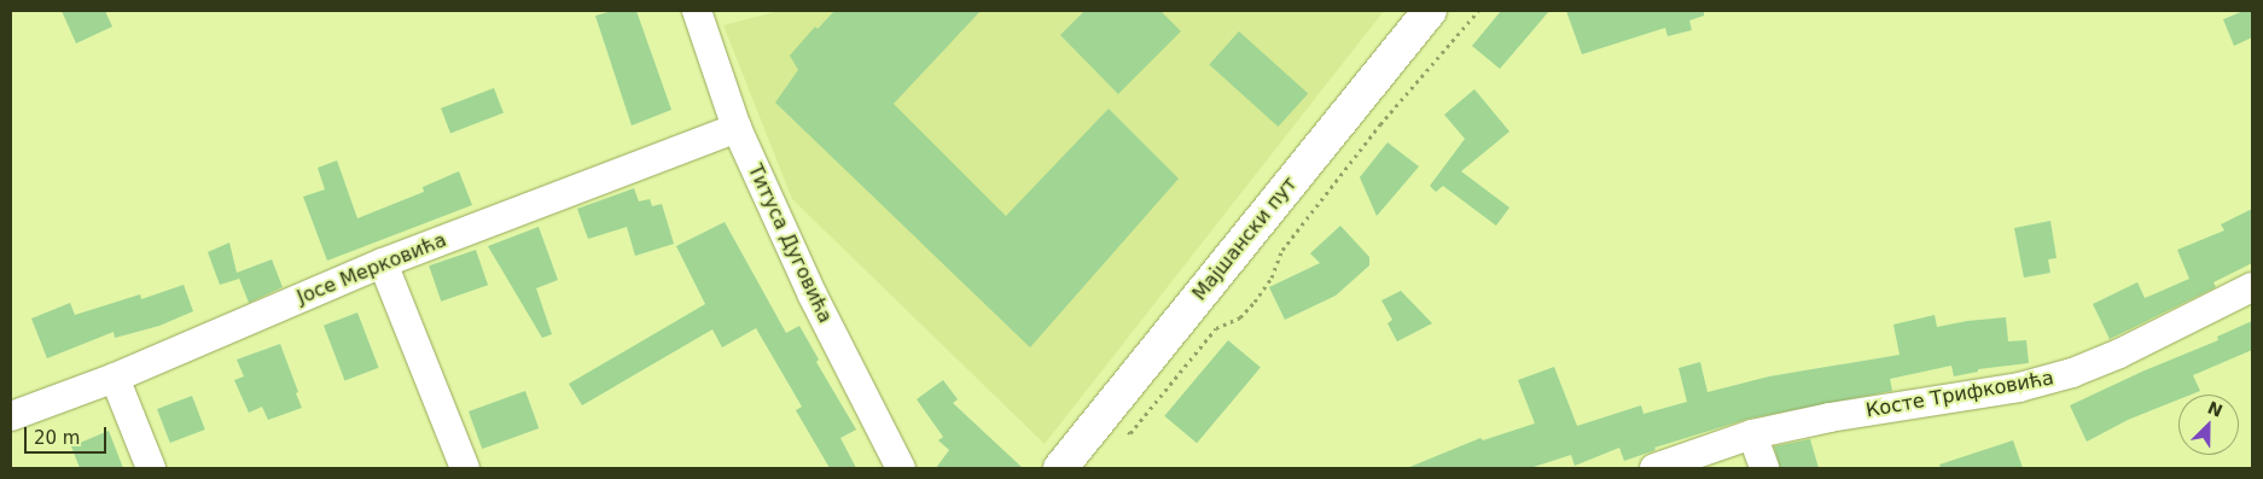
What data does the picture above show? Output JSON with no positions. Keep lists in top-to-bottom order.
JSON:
{
  "streets": {
    "street": [
      "Мајшански пут",
      "Титуса Дуговића",
      "Јосе Мерковића",
      "Косте Трифковића"
    ]
  },
  "crossings": [
    ["Титуса Дуговића", "Јосе Мерковића"]
  ],
  "scale_bar": "20 m",
  "north": "top right"
}
